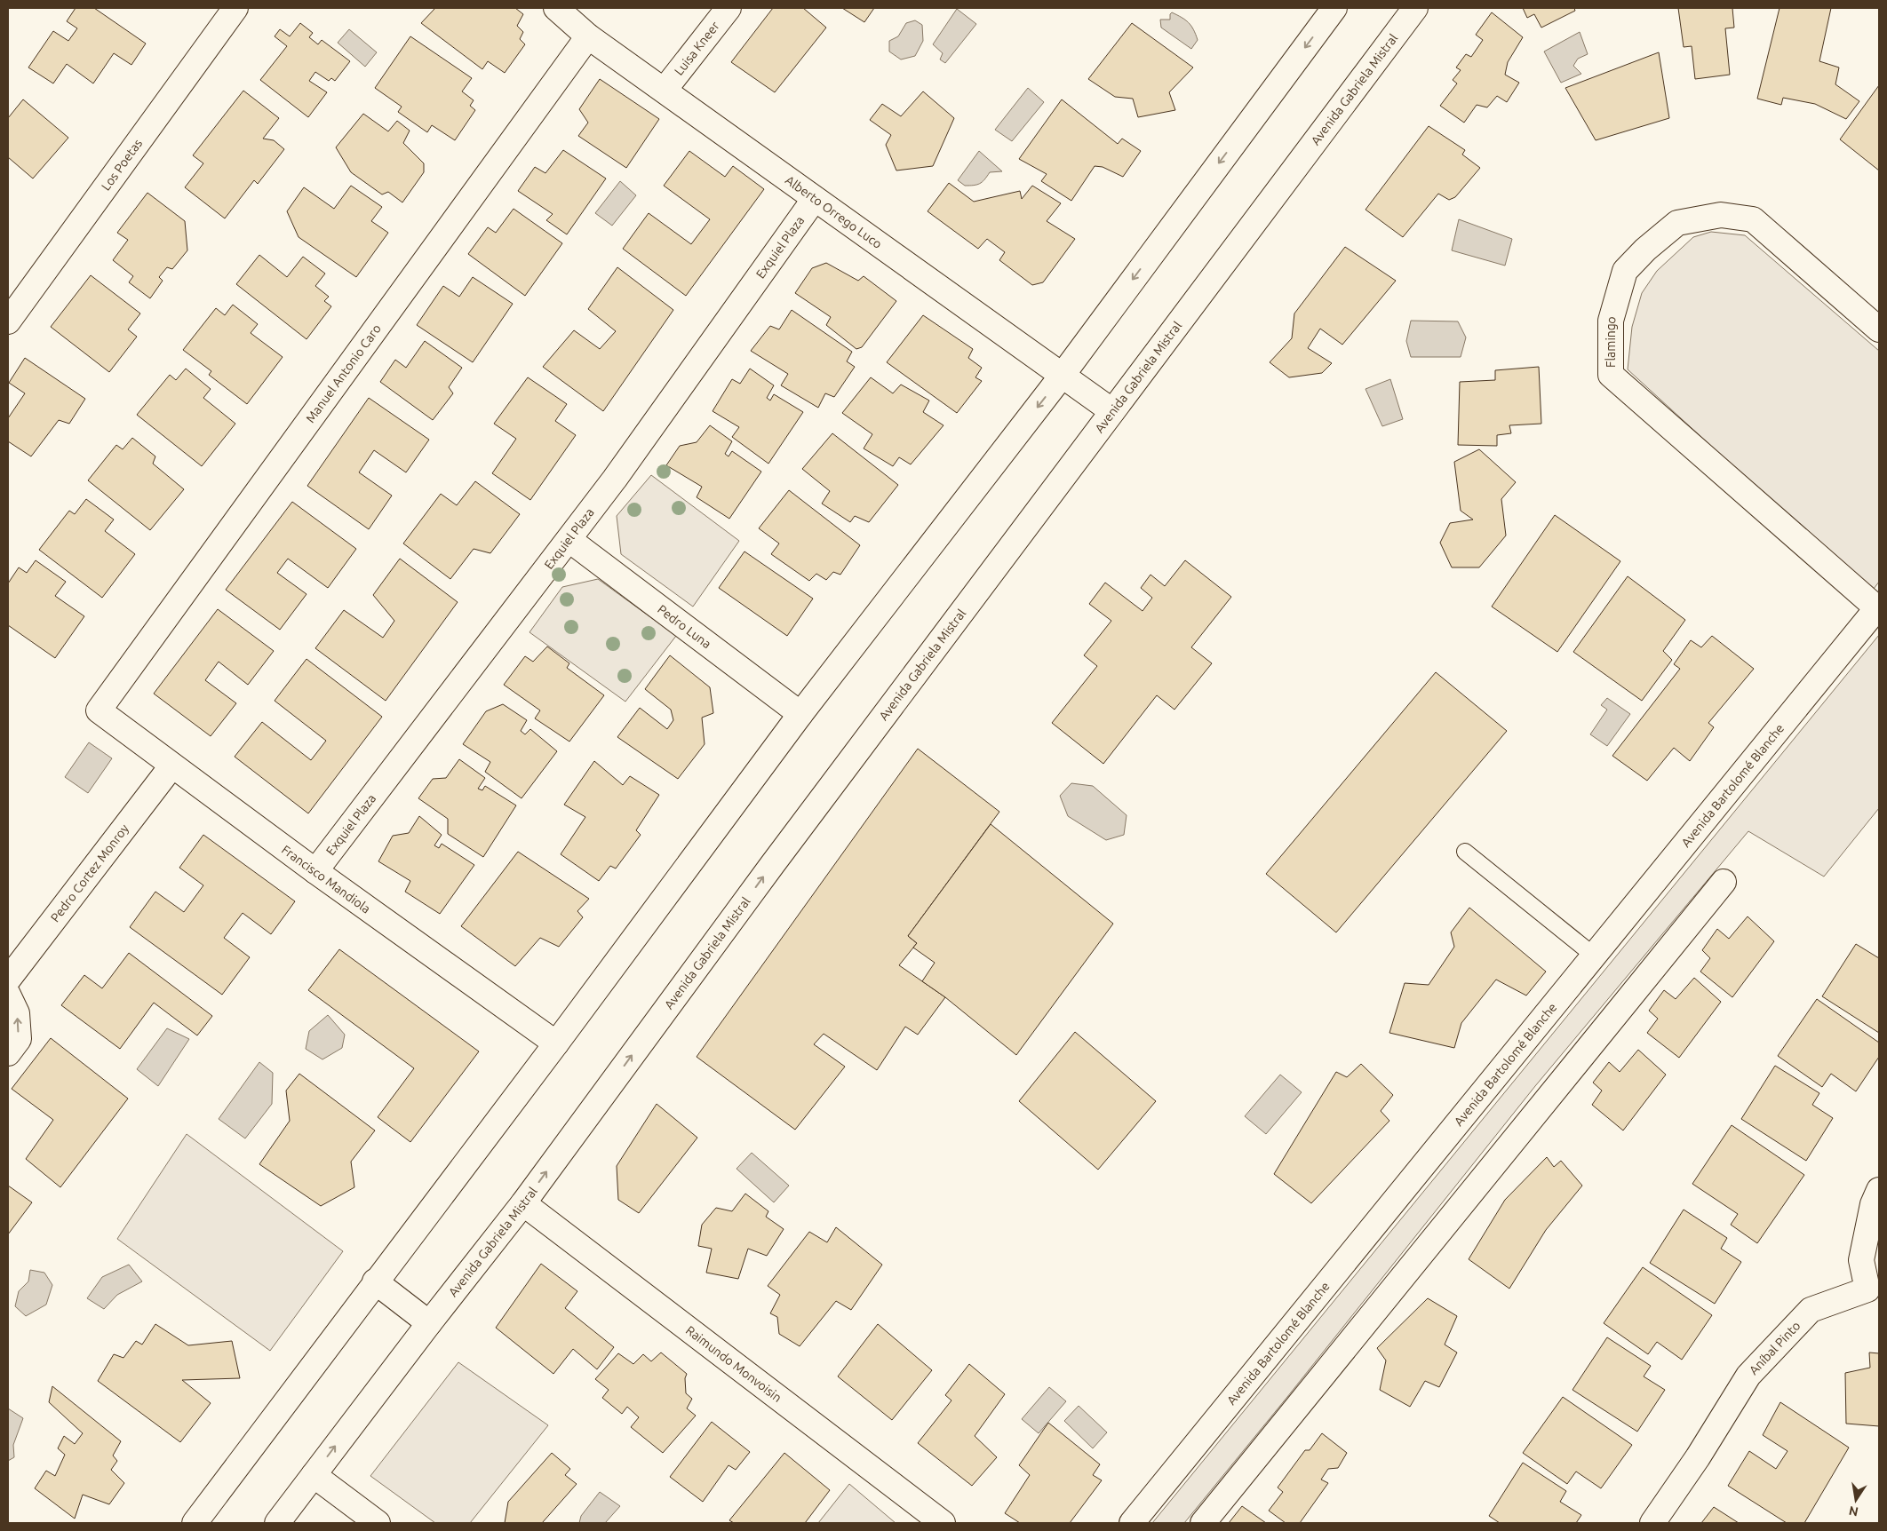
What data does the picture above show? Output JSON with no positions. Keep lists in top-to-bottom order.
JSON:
{
  "streets": {
    "street": [
      "Luisa Kneer",
      "Avenida Gabriela Mistral",
      "Los Poetas",
      "Alberto Orrego Luco",
      "Exquiel Plaza",
      "Flamingo",
      "Manuel Antonio Caro",
      "Pedro Luna",
      "Avenida Bartolomé Blanche",
      "Pedro Cortez Monroy",
      "Francisco Mandiola",
      "Aníbal Pinto",
      "Raimundo Monvoisin"
    ]
  },
  "crossings": [
    ["Luisa Kneer", "Alberto Orrego Luco"],
    ["Avenida Gabriela Mistral", "Alberto Orrego Luco"],
    ["Avenida Gabriela Mistral", "Raimundo Monvoisin"],
    ["Alberto Orrego Luco", "Exquiel Plaza"],
    ["Alberto Orrego Luco", "Manuel Antonio Caro"],
    ["Exquiel Plaza", "Pedro Luna"],
    ["Exquiel Plaza", "Francisco Mandiola"],
    ["Flamingo", "Avenida Bartolomé Blanche"],
    ["Manuel Antonio Caro", "Francisco Mandiola"],
    ["Pedro Cortez Monroy", "Francisco Mandiola"]
  ],
  "north": "bottom"
}
